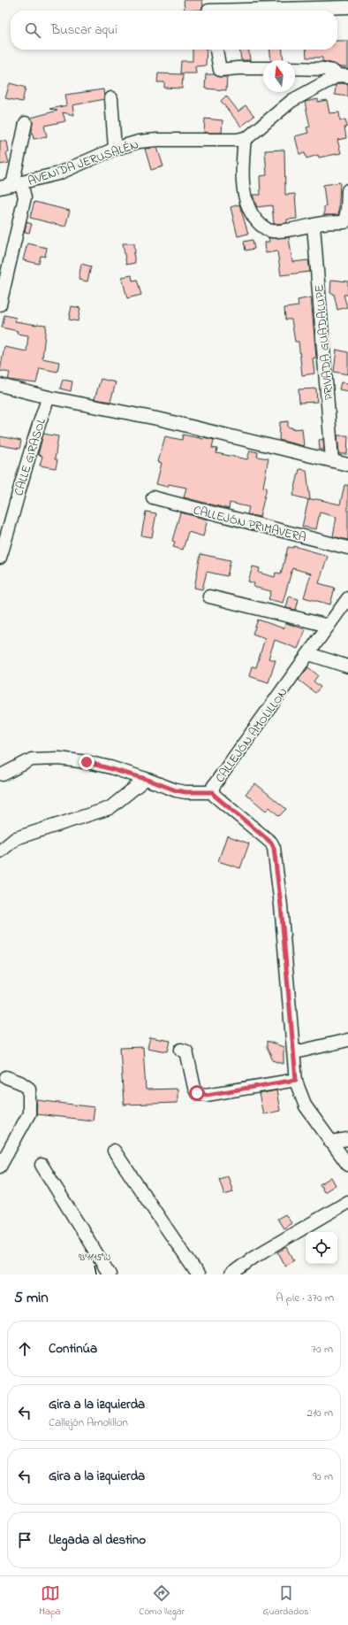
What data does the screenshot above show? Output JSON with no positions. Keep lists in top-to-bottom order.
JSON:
{
  "streets": {
    "street": [
      "AVENIDA JERUSALÉN",
      "PRIVADA GUADALUPE",
      "CALLE GIRASOL",
      "CALLEJÓN PRIMAVERA",
      "CALLEJÓN AMOLILLON"
    ]
  },
  "north": "top",
  "page": {
    "search": "Buscar aquí",
    "heading": ["5 min", "A pie · 370 m"],
    "list": [
      ["Continúa", "70 m"],
      ["Gira a la izquierda", "Callejón Amolillon", "210 m"],
      ["Gira a la izquierda", "90 m"],
      "Llegada al destino"
    ],
    "nav": ["Mapa", "Cómo llegar", "Guardados"]
  },
  "coordinates": ["93°11'15\"W"]
}
